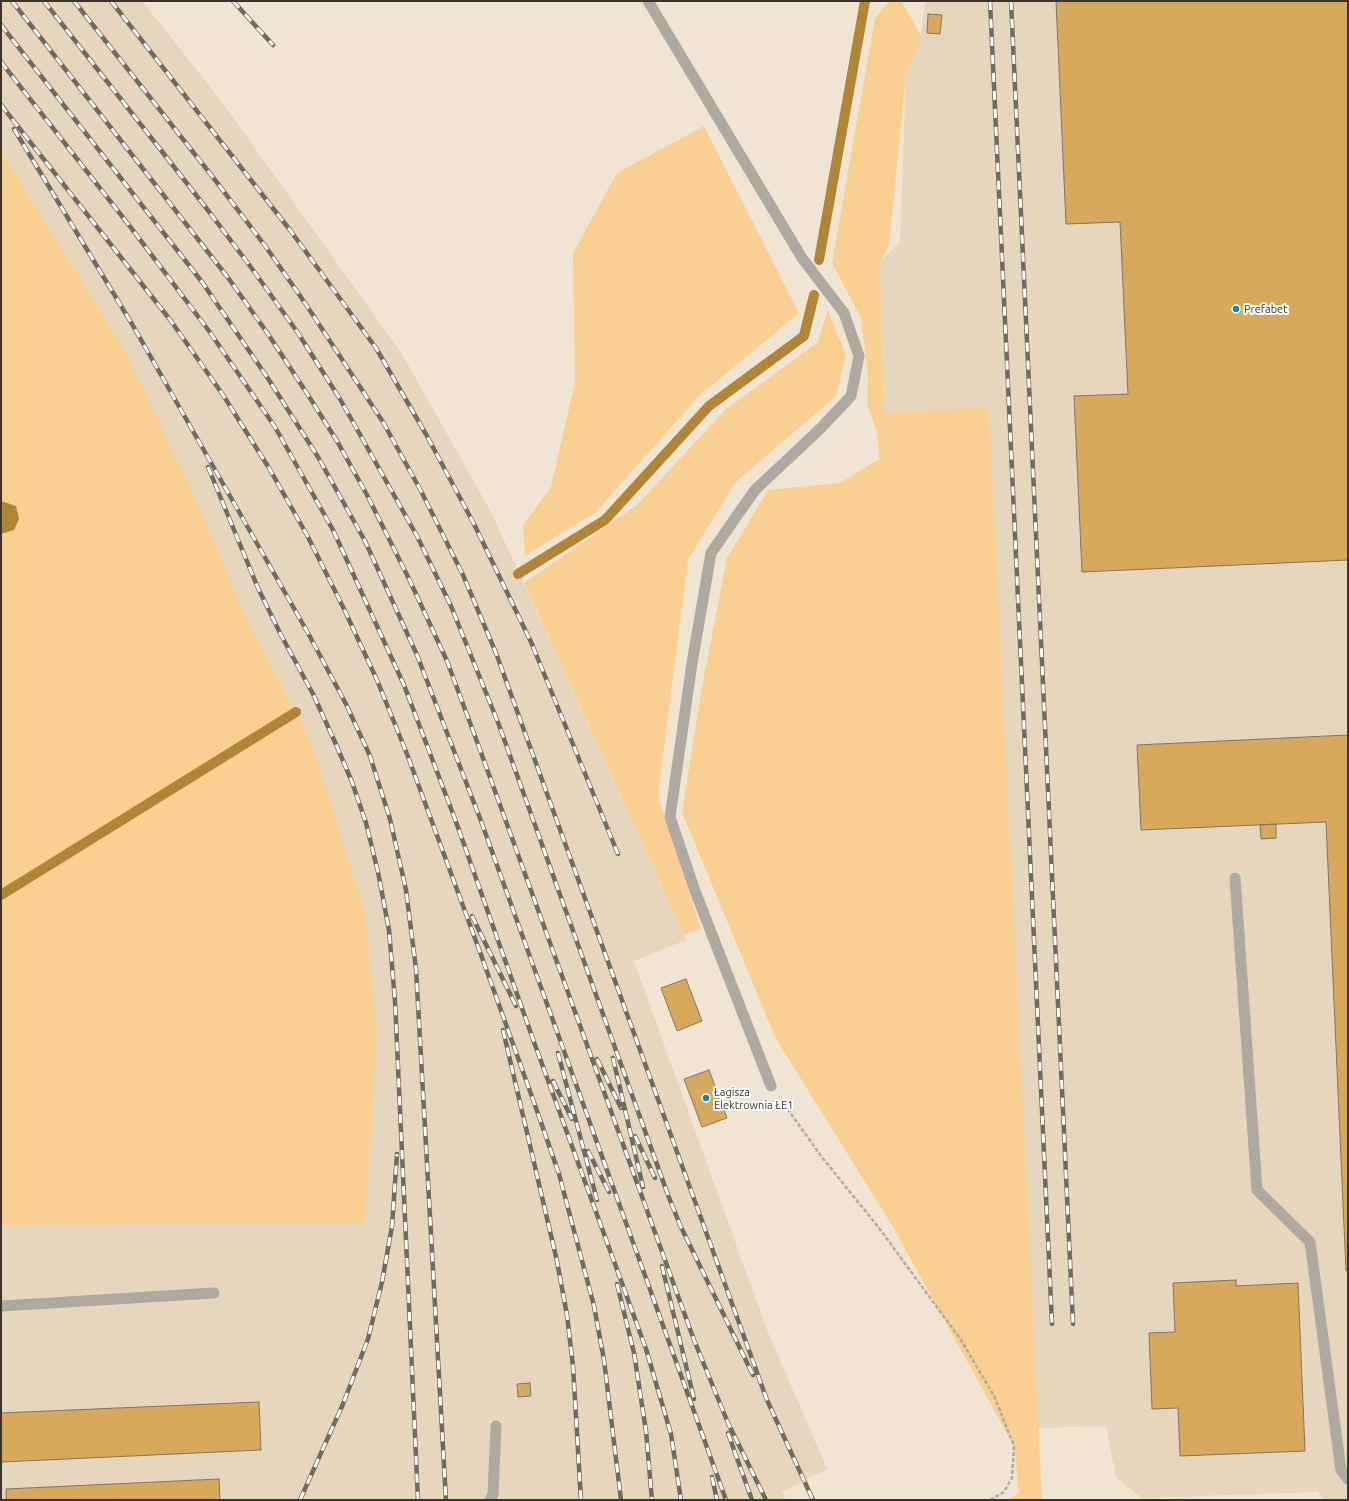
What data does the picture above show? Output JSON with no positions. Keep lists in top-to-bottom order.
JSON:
{
  "places": ["Prefabet", "Łagisza Elektrownia ŁE1"]
}
